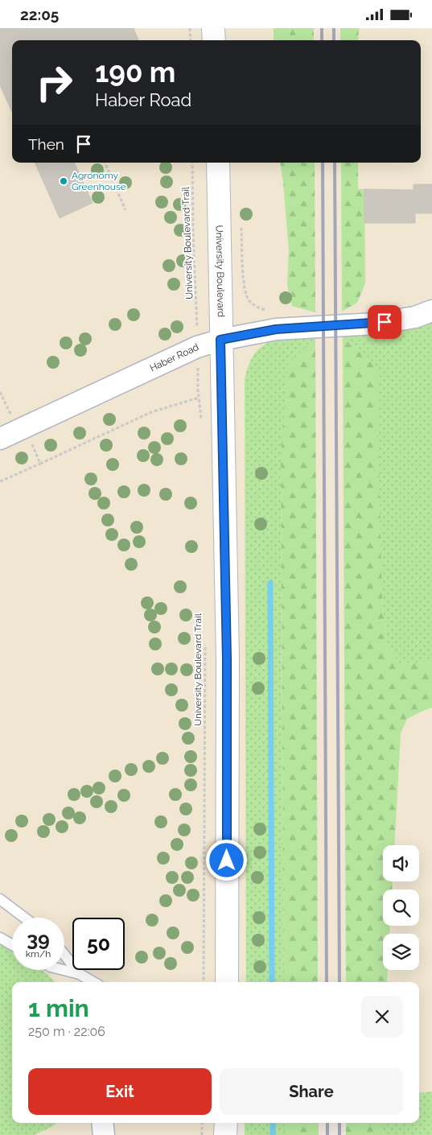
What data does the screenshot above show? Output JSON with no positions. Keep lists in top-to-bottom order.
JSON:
{
  "streets": {
    "main road": ["University Boulevard"],
    "street": ["Haber Road"],
    "path": ["University Boulevard Trail"]
  },
  "crossings": [
    ["University Boulevard", "Haber Road"]
  ],
  "places": ["Agronomy Greenhouse"],
  "page": {
    "status": "22:05",
    "turn": ["190 m", "Haber Road"],
    "then": "Then",
    "speed": "39 km/h",
    "limit": "50",
    "heading": ["1 min", "250 m · 22:06"],
    "buttons": ["Exit", "Share"]
  }
}
